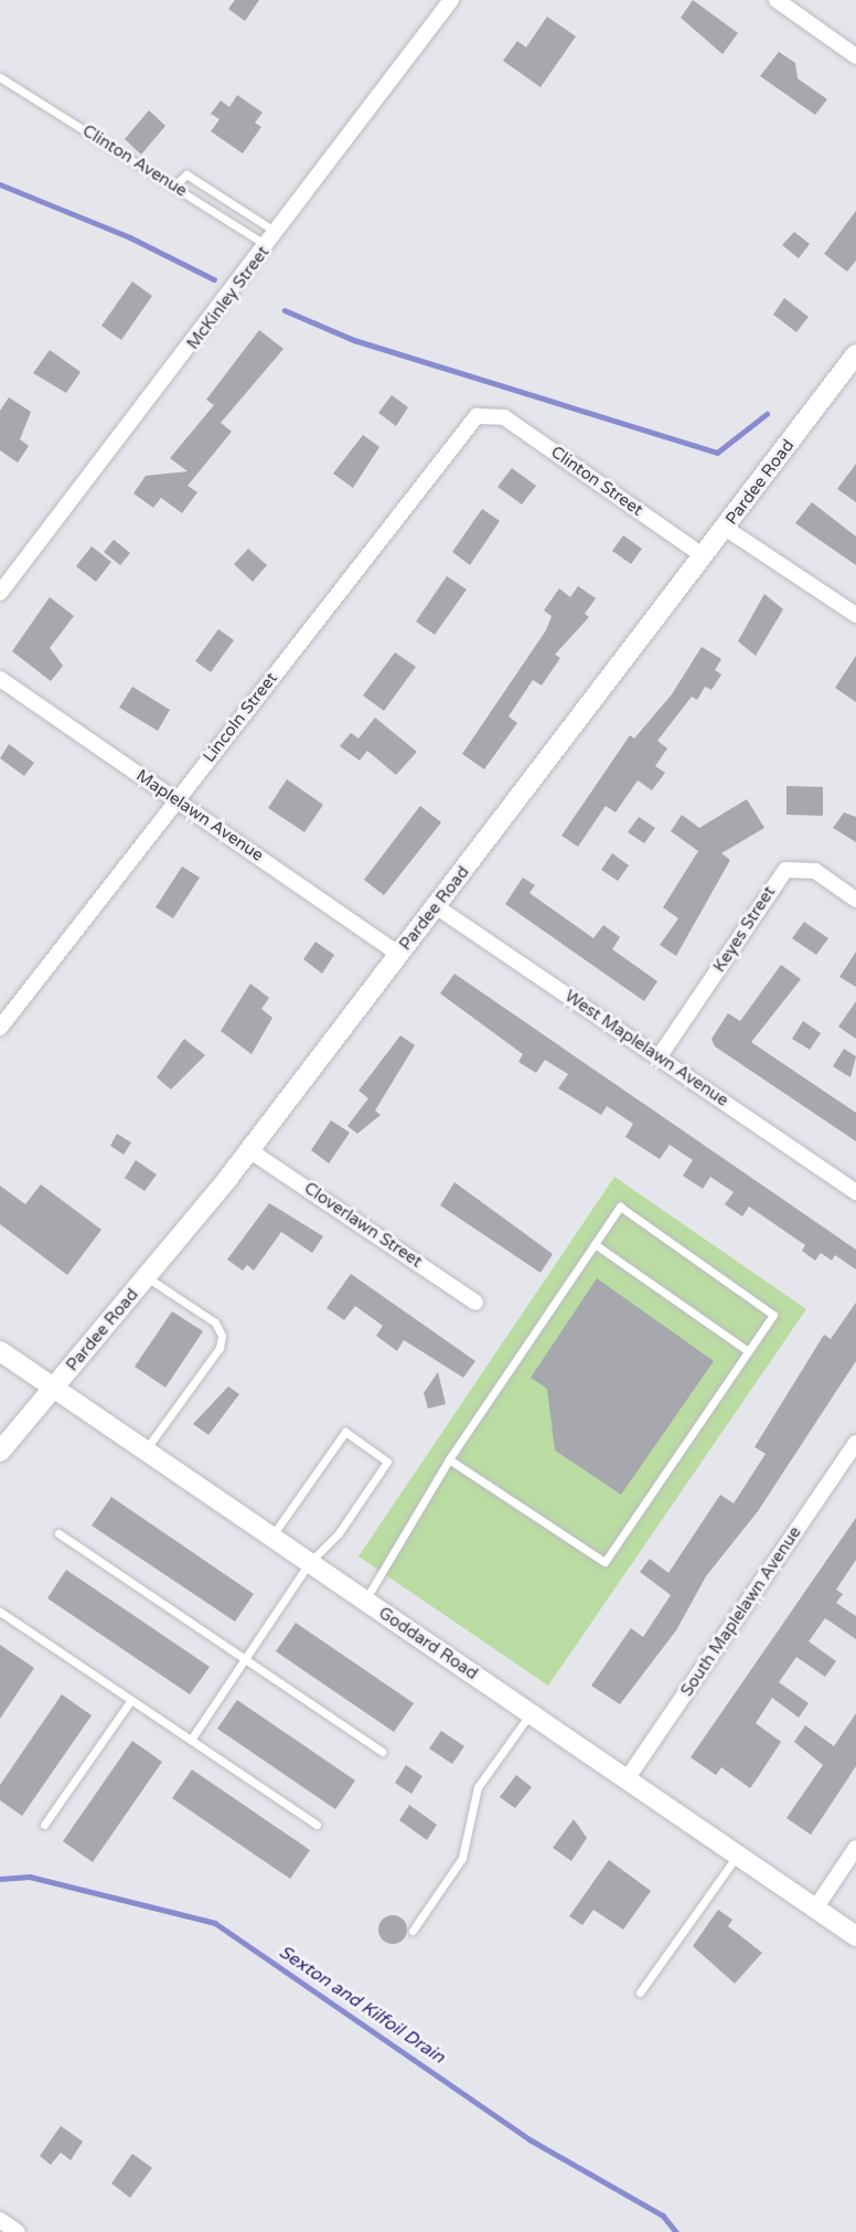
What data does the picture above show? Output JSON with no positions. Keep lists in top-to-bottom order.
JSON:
{
  "streets": {
    "main road": ["Pardee Road", "Goddard Road"],
    "street": [
      "McKinley Street",
      "Clinton Street",
      "Lincoln Street",
      "Maplelawn Avenue",
      "Keyes Street",
      "West Maplelawn Avenue",
      "Cloverlawn Street",
      "South Maplelawn Avenue"
    ],
    "lane": ["Clinton Avenue"]
  },
  "crossings": [
    ["Clinton Avenue", "McKinley Street"],
    ["Clinton Street", "Pardee Road"],
    ["Clinton Street", "Lincoln Street"],
    ["Pardee Road", "Maplelawn Avenue"],
    ["Pardee Road", "West Maplelawn Avenue"],
    ["Pardee Road", "Cloverlawn Street"],
    ["Pardee Road", "Goddard Road"],
    ["Lincoln Street", "Maplelawn Avenue"],
    ["Keyes Street", "West Maplelawn Avenue"],
    ["South Maplelawn Avenue", "Goddard Road"]
  ],
  "water": ["Sexton and Kilfoil Drain"]
}
